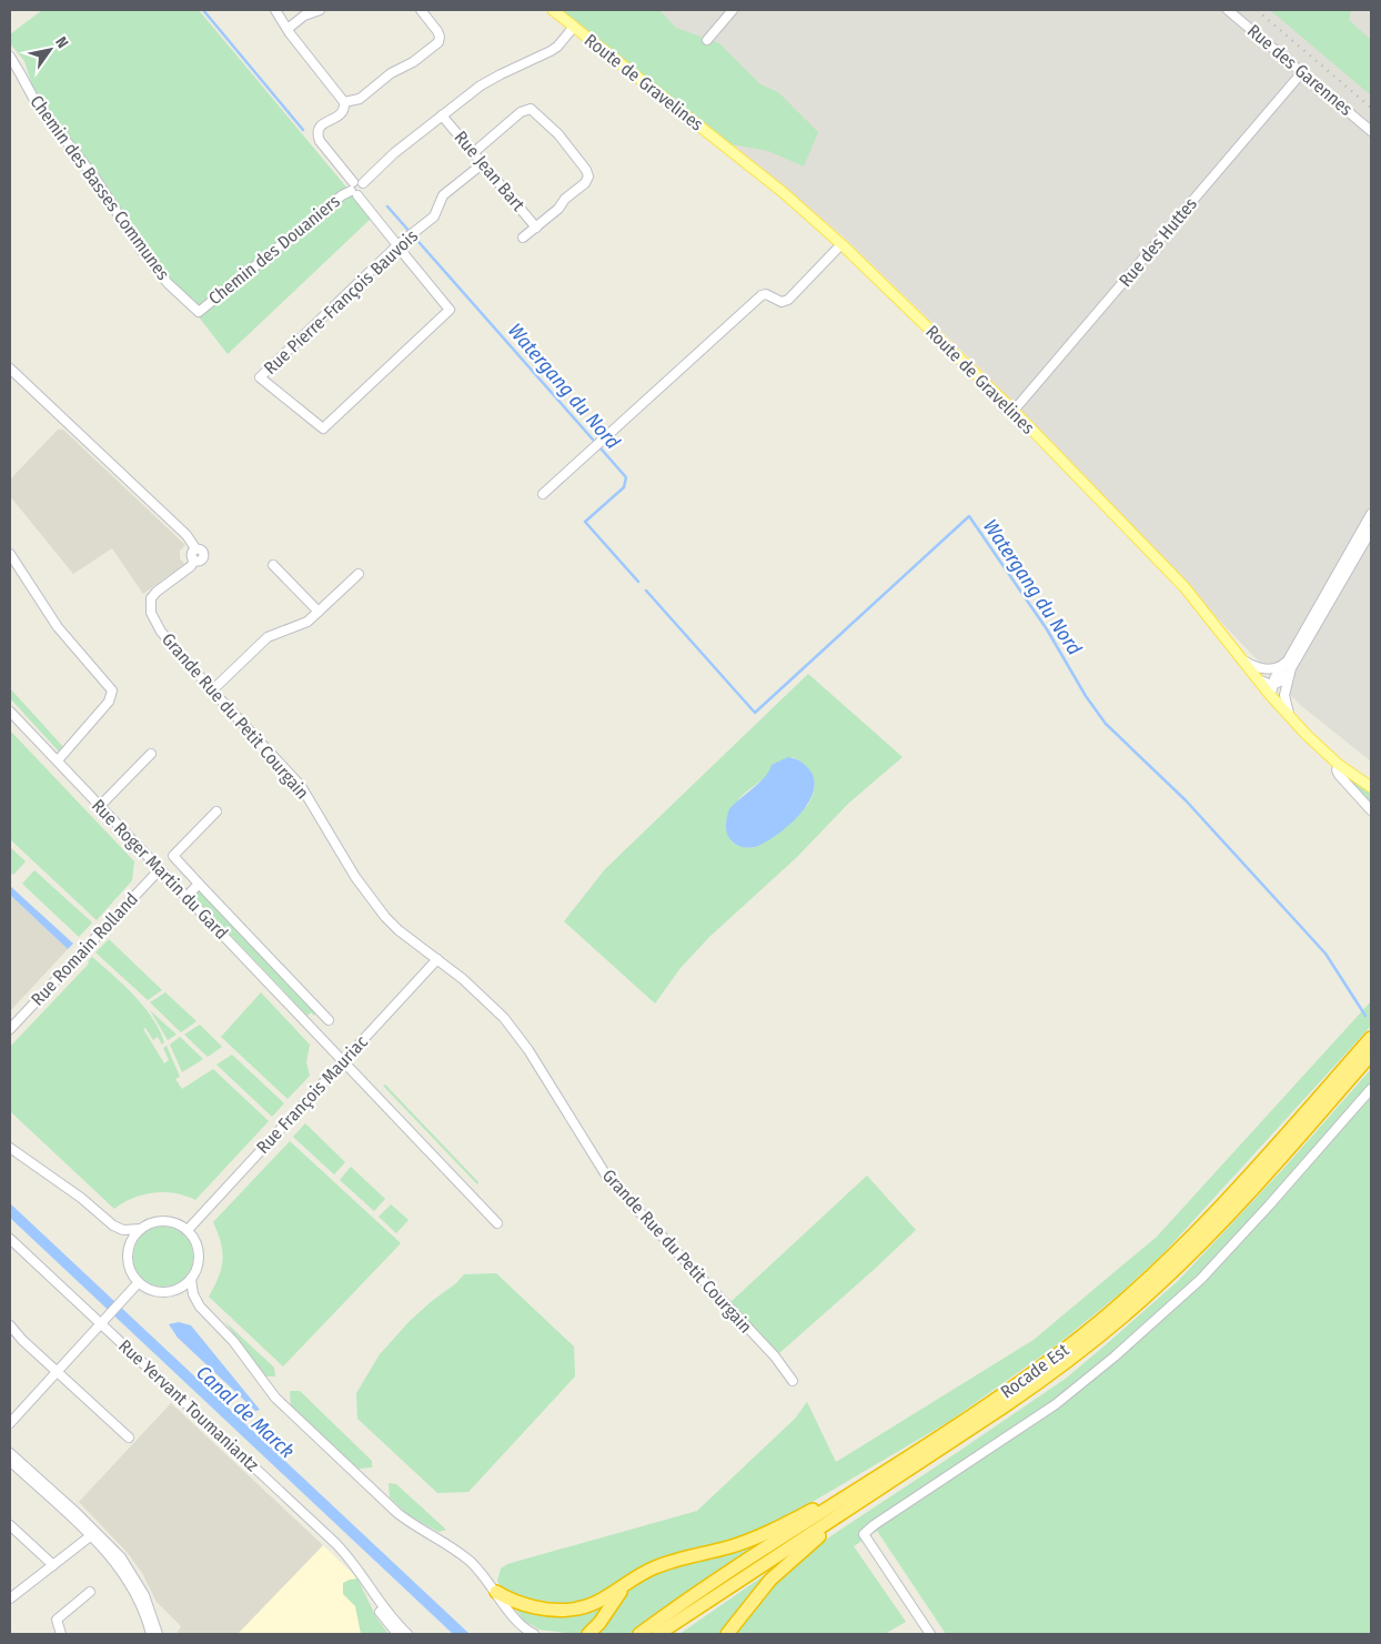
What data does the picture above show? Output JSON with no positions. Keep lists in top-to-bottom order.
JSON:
{
  "streets": {
    "highway": ["Rocade Est"],
    "main road": ["Route de Gravelines"],
    "street": [
      "Rue des Garennes",
      "Rue Jean Bart",
      "Chemin des Basses Communes",
      "Rue des Huttes",
      "Chemin des Douaniers",
      "Rue Pierre-François Bauvois",
      "Grande Rue du Petit Courgain",
      "Rue Roger Martin du Gard",
      "Rue Romain Rolland",
      "Rue François Mauriac",
      "Rue Yervant Toumaniantz"
    ]
  },
  "crossings": [
    ["Rue des Garennes", "Rue des Huttes"],
    ["Route de Gravelines", "Rue des Huttes"],
    ["Rue Jean Bart", "Rue Pierre-François Bauvois"],
    ["Chemin des Basses Communes", "Chemin des Douaniers"],
    ["Grande Rue du Petit Courgain", "Rue François Mauriac"],
    ["Rue Roger Martin du Gard", "Rue Romain Rolland"],
    ["Rue Roger Martin du Gard", "Rue François Mauriac"]
  ],
  "water": ["Watergang du Nord", "Canal de Marck"],
  "north": "top right"
}
